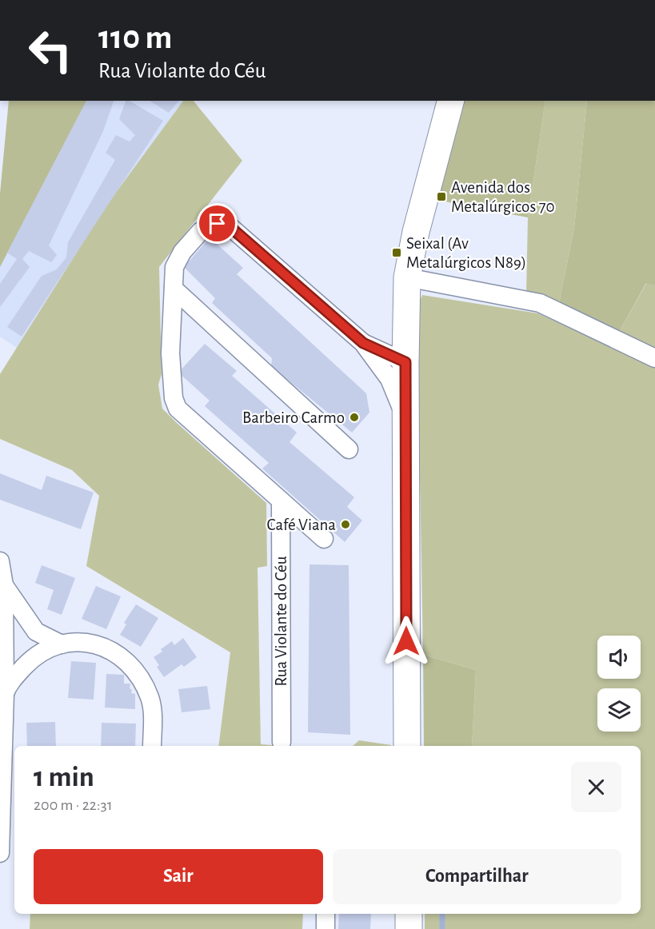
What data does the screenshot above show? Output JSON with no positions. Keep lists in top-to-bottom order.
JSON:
{
  "streets": {
    "street": ["Rua Violante do Céu"]
  },
  "places": {
    "transit": ["Avenida dos Metalúrgicos 70", "Seixal (Av Metalúrgicos N89)"],
    "other": ["Barbeiro Carmo", "Café Viana"]
  },
  "page": {
    "turn": ["110 m", "Rua Violante do Céu"],
    "heading": ["1 min", "200 m · 22:31"],
    "buttons": ["Sair", "Compartilhar"]
  }
}
